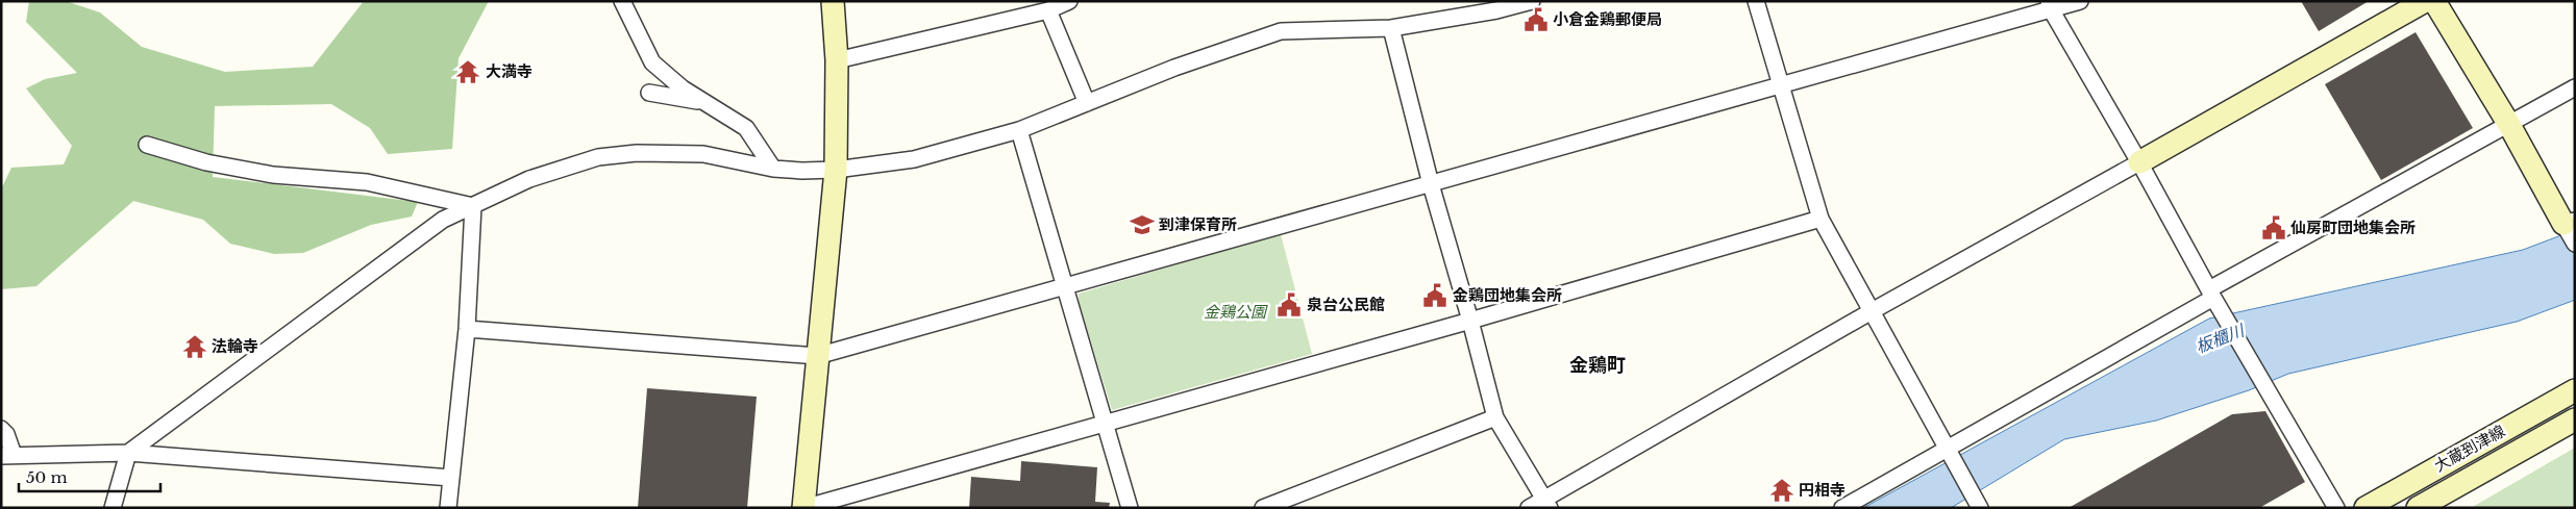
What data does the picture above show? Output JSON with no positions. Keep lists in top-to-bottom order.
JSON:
{
  "streets": {
    "street": ["大蔵到津線"]
  },
  "districts": ["金鶏町"],
  "water": ["板櫃川"],
  "parks": ["金鶏公園"],
  "places": {
    "public building": [
      "小倉金鶏郵便局",
      "仙房町団地集会所",
      "金鶏団地集会所",
      "泉台公民館"
    ],
    "temple": ["大満寺", "法輪寺", "円相寺"],
    "school or university": ["到津保育所"]
  },
  "scale_bar": "50 m"
}
